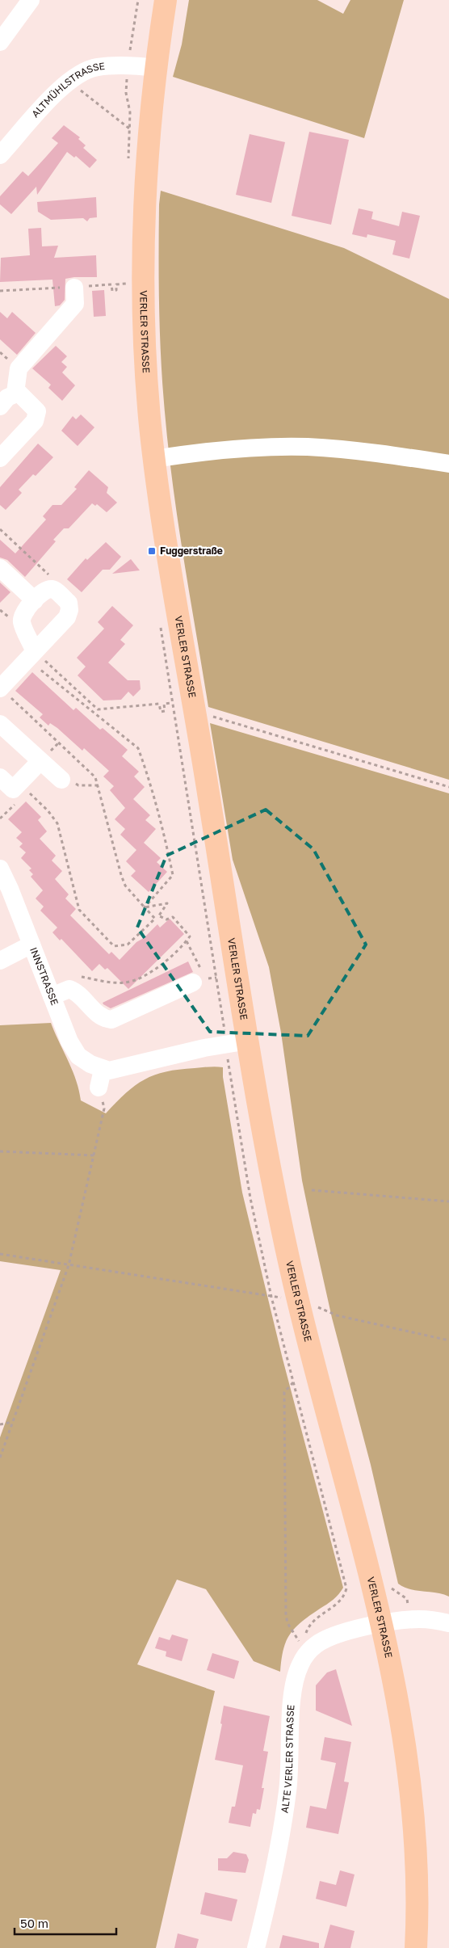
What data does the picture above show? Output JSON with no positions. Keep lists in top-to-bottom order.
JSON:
{
  "streets": {
    "main road": ["VERLER STRASSE"],
    "street": ["ALTMÜHLSTRASSE", "INNSTRASSE", "ALTE VERLER STRASSE"]
  },
  "crossings": [
    ["ALTMÜHLSTRASSE", "VERLER STRASSE"],
    ["VERLER STRASSE", "ALTE VERLER STRASSE"]
  ],
  "places": {
    "transit": ["Fuggerstraße"]
  },
  "scale_bar": "50 m"
}
